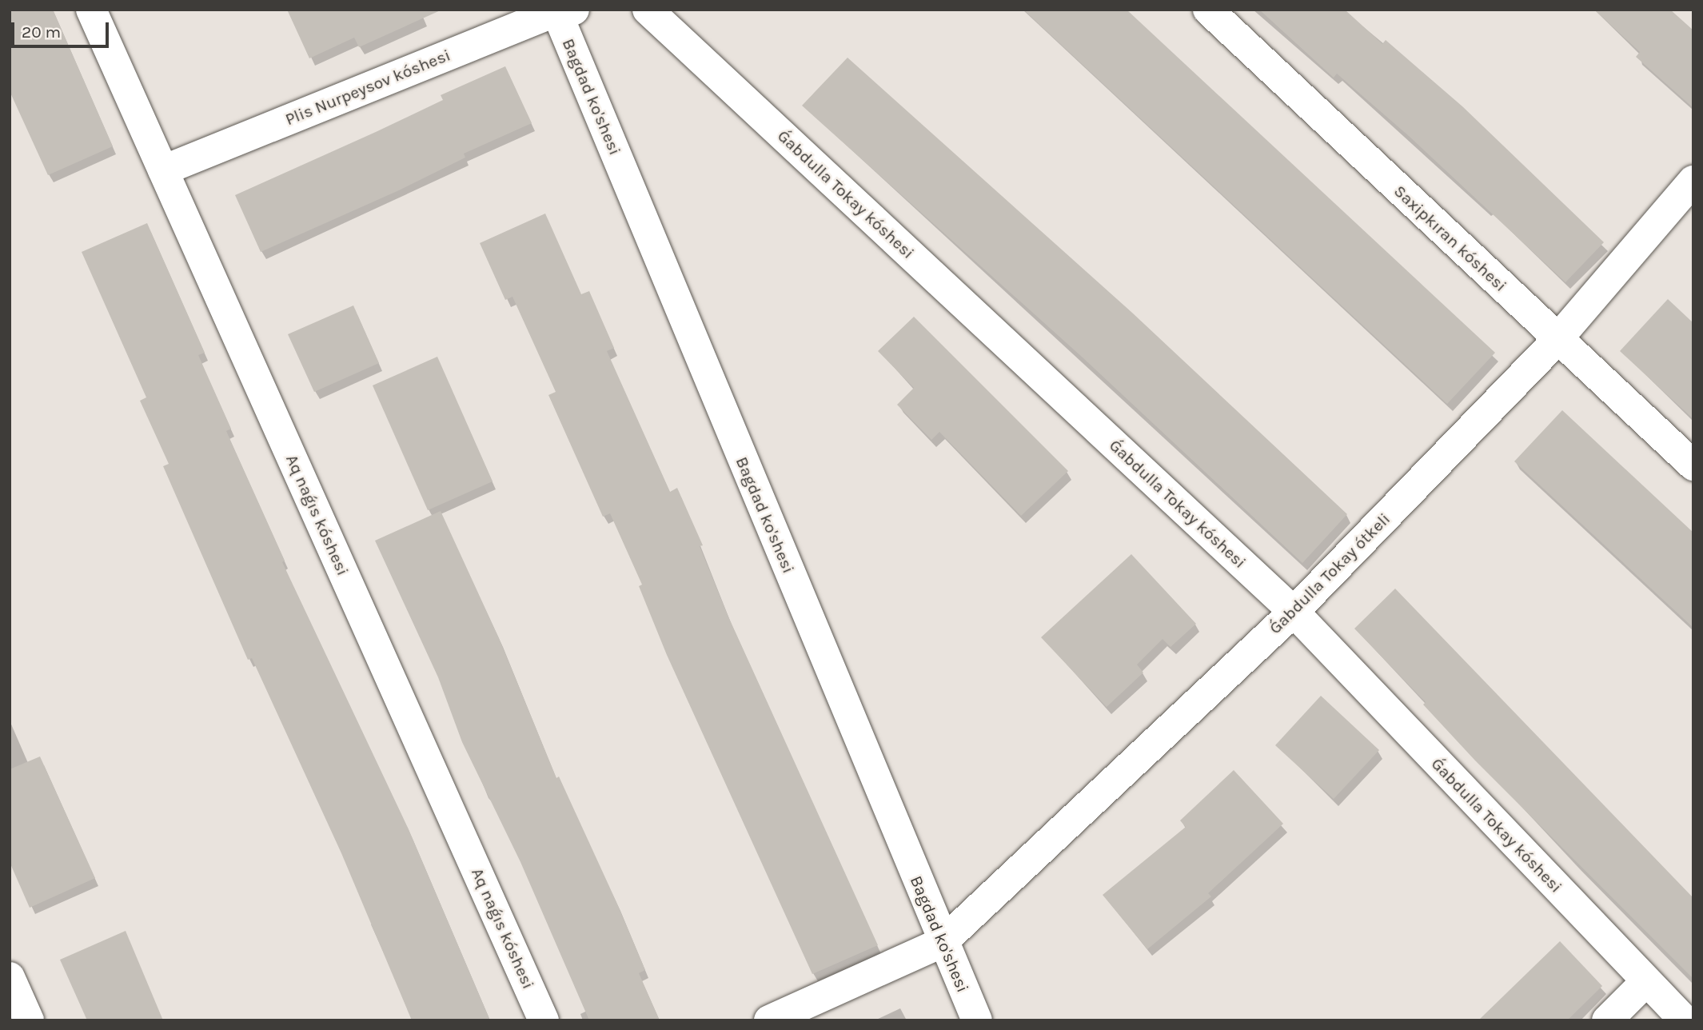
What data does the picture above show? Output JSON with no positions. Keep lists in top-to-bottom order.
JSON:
{
  "streets": {
    "street": [
      "Plis Nurpeysov kóshesi",
      "Bagdad ko'shesi",
      "Ǵabdulla Tokay kóshesi",
      "Saxipkıran kóshesi",
      "Aq naǵıs kóshesi",
      "Ǵabdulla Tokay ótkeli"
    ]
  },
  "crossings": [
    ["Plis Nurpeysov kóshesi", "Bagdad ko'shesi"],
    ["Plis Nurpeysov kóshesi", "Aq naǵıs kóshesi"],
    ["Bagdad ko'shesi", "Ǵabdulla Tokay ótkeli"],
    ["Ǵabdulla Tokay kóshesi", "Ǵabdulla Tokay ótkeli"],
    ["Saxipkıran kóshesi", "Ǵabdulla Tokay ótkeli"]
  ],
  "scale_bar": "20 m"
}
